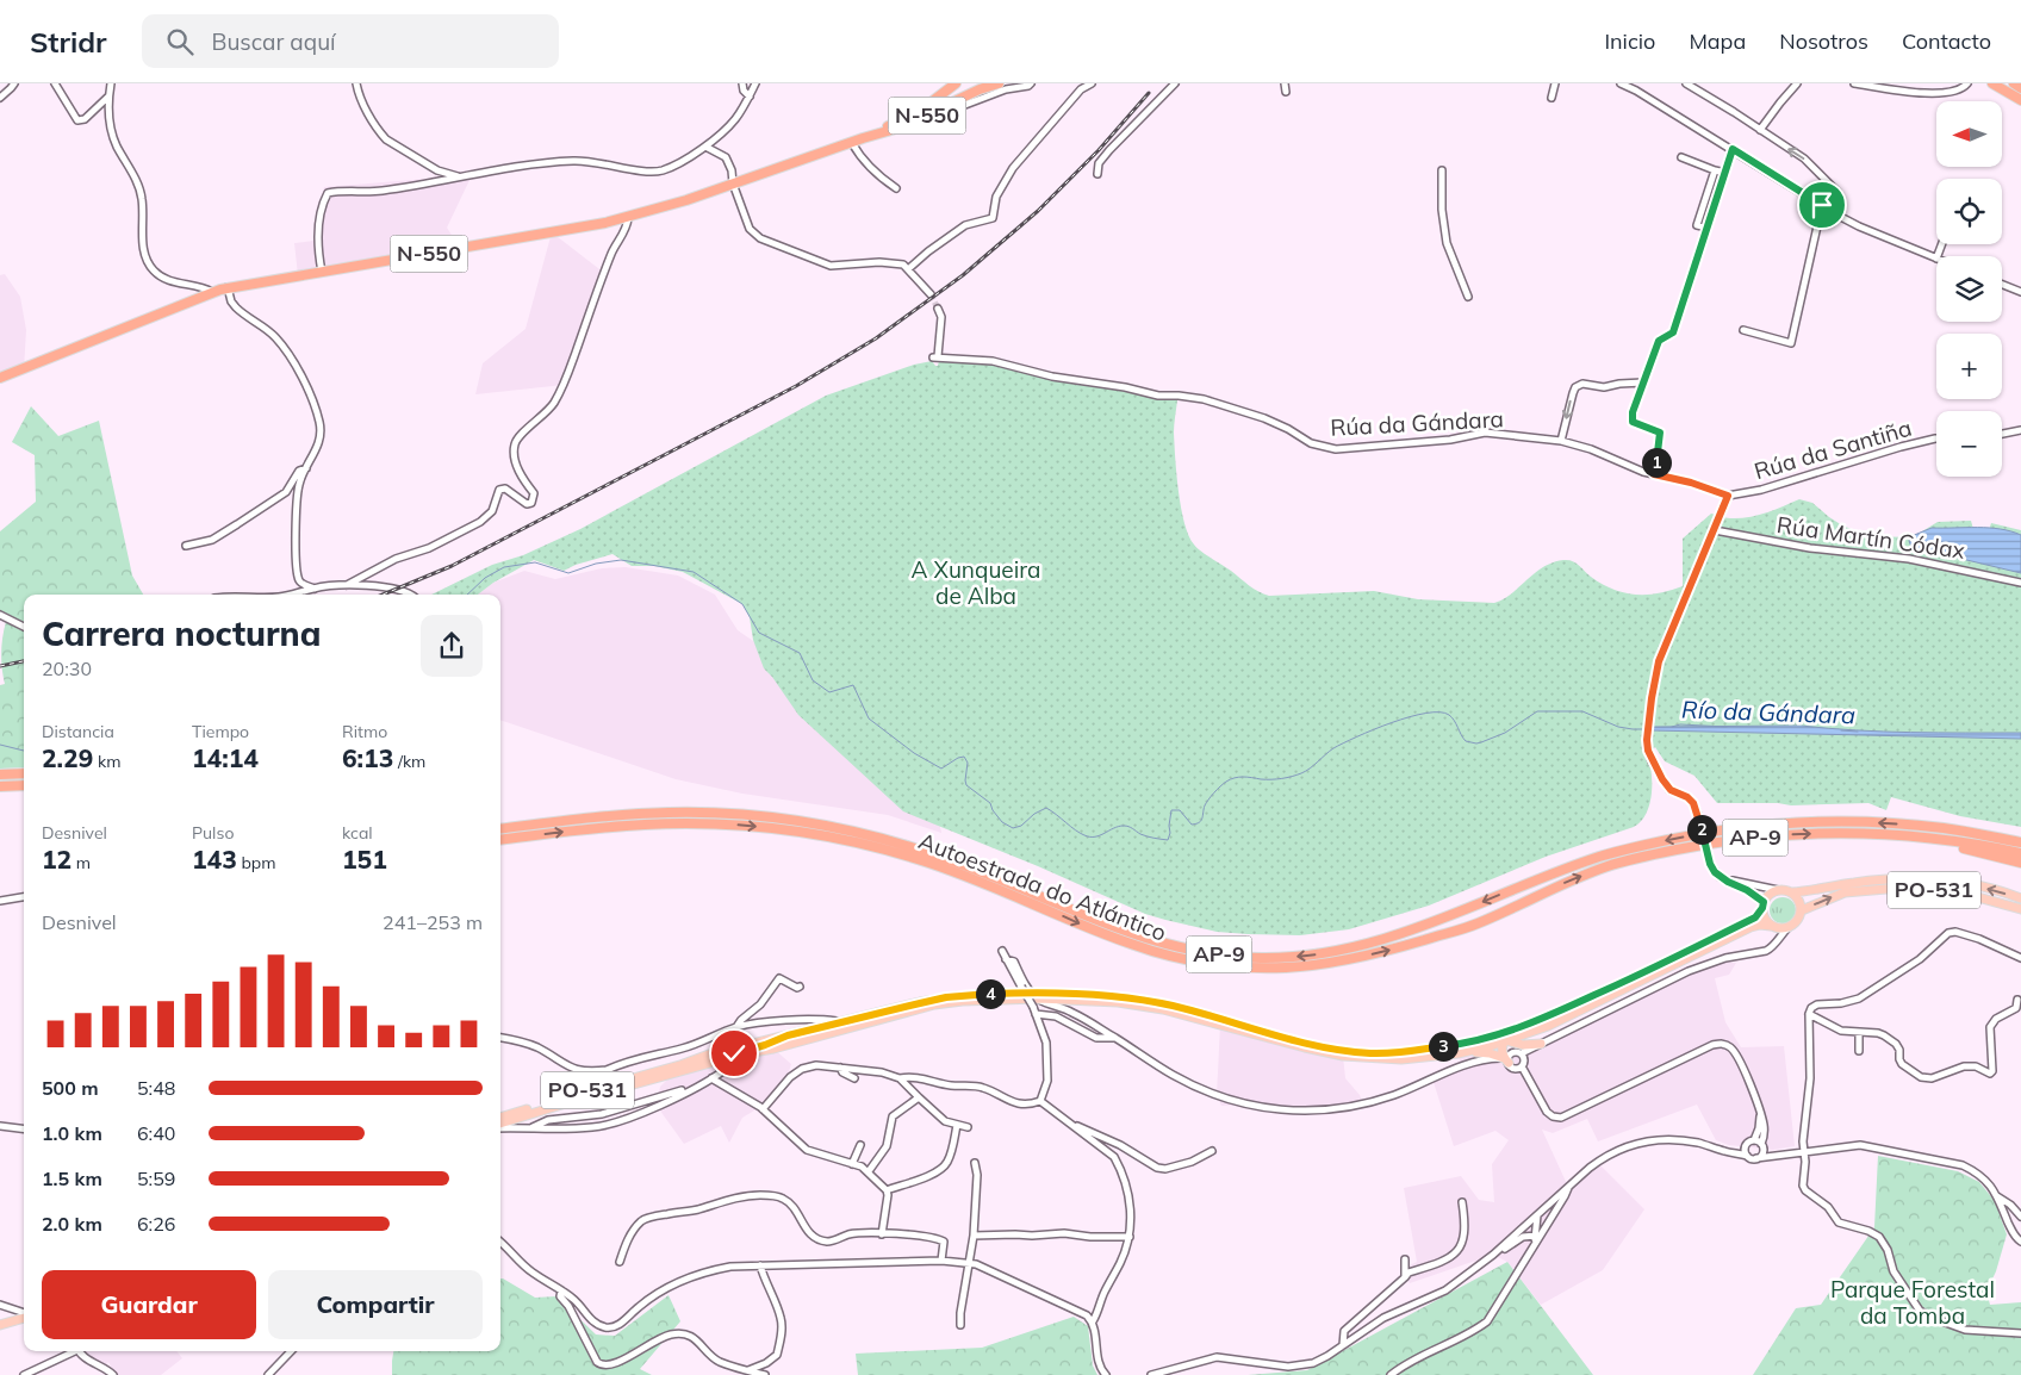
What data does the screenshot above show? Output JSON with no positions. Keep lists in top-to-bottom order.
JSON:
{
  "streets": {
    "highway": ["N-550", "AP-9", "Autoestrada do Atlántico"],
    "main road": ["PO-531"],
    "street": ["Rúa da Gándara", "Rúa da Santiña", "Rúa Martín Códax"]
  },
  "crossings": [
    ["Rúa da Gándara", "Rúa da Santiña"]
  ],
  "water": ["Río da Gándara"],
  "parks": ["A Xunqueira de Alba", "Parque Forestal da Tomba"],
  "north": "left",
  "page": {
    "header": "Stridr",
    "search": "Buscar aquí",
    "nav": [
      "Inicio",
      "Mapa",
      "Nosotros",
      "Contacto"
    ],
    "map_buttons": ["+", "−"],
    "pins": [
      "1",
      "2",
      "4",
      "3"
    ],
    "heading": ["Carrera nocturna", "20:30"],
    "stats": [
      ["Distancia", "2.29 km"],
      ["Tiempo", "14:14"],
      ["Ritmo", "6:13 /km"],
      ["Desnivel", "12 m"],
      ["Pulso", "143 bpm"],
      ["kcal", "151"]
    ],
    "chart": ["Desnivel", "241–253 m"],
    "list": [
      {
        "name": "500 m",
        "note": "5:48"
      },
      {
        "name": "1.0 km",
        "note": "6:40"
      },
      {
        "name": "1.5 km",
        "note": "5:59"
      },
      {
        "name": "2.0 km",
        "note": "6:26"
      }
    ],
    "buttons": ["Guardar", "Compartir"]
  }
}
